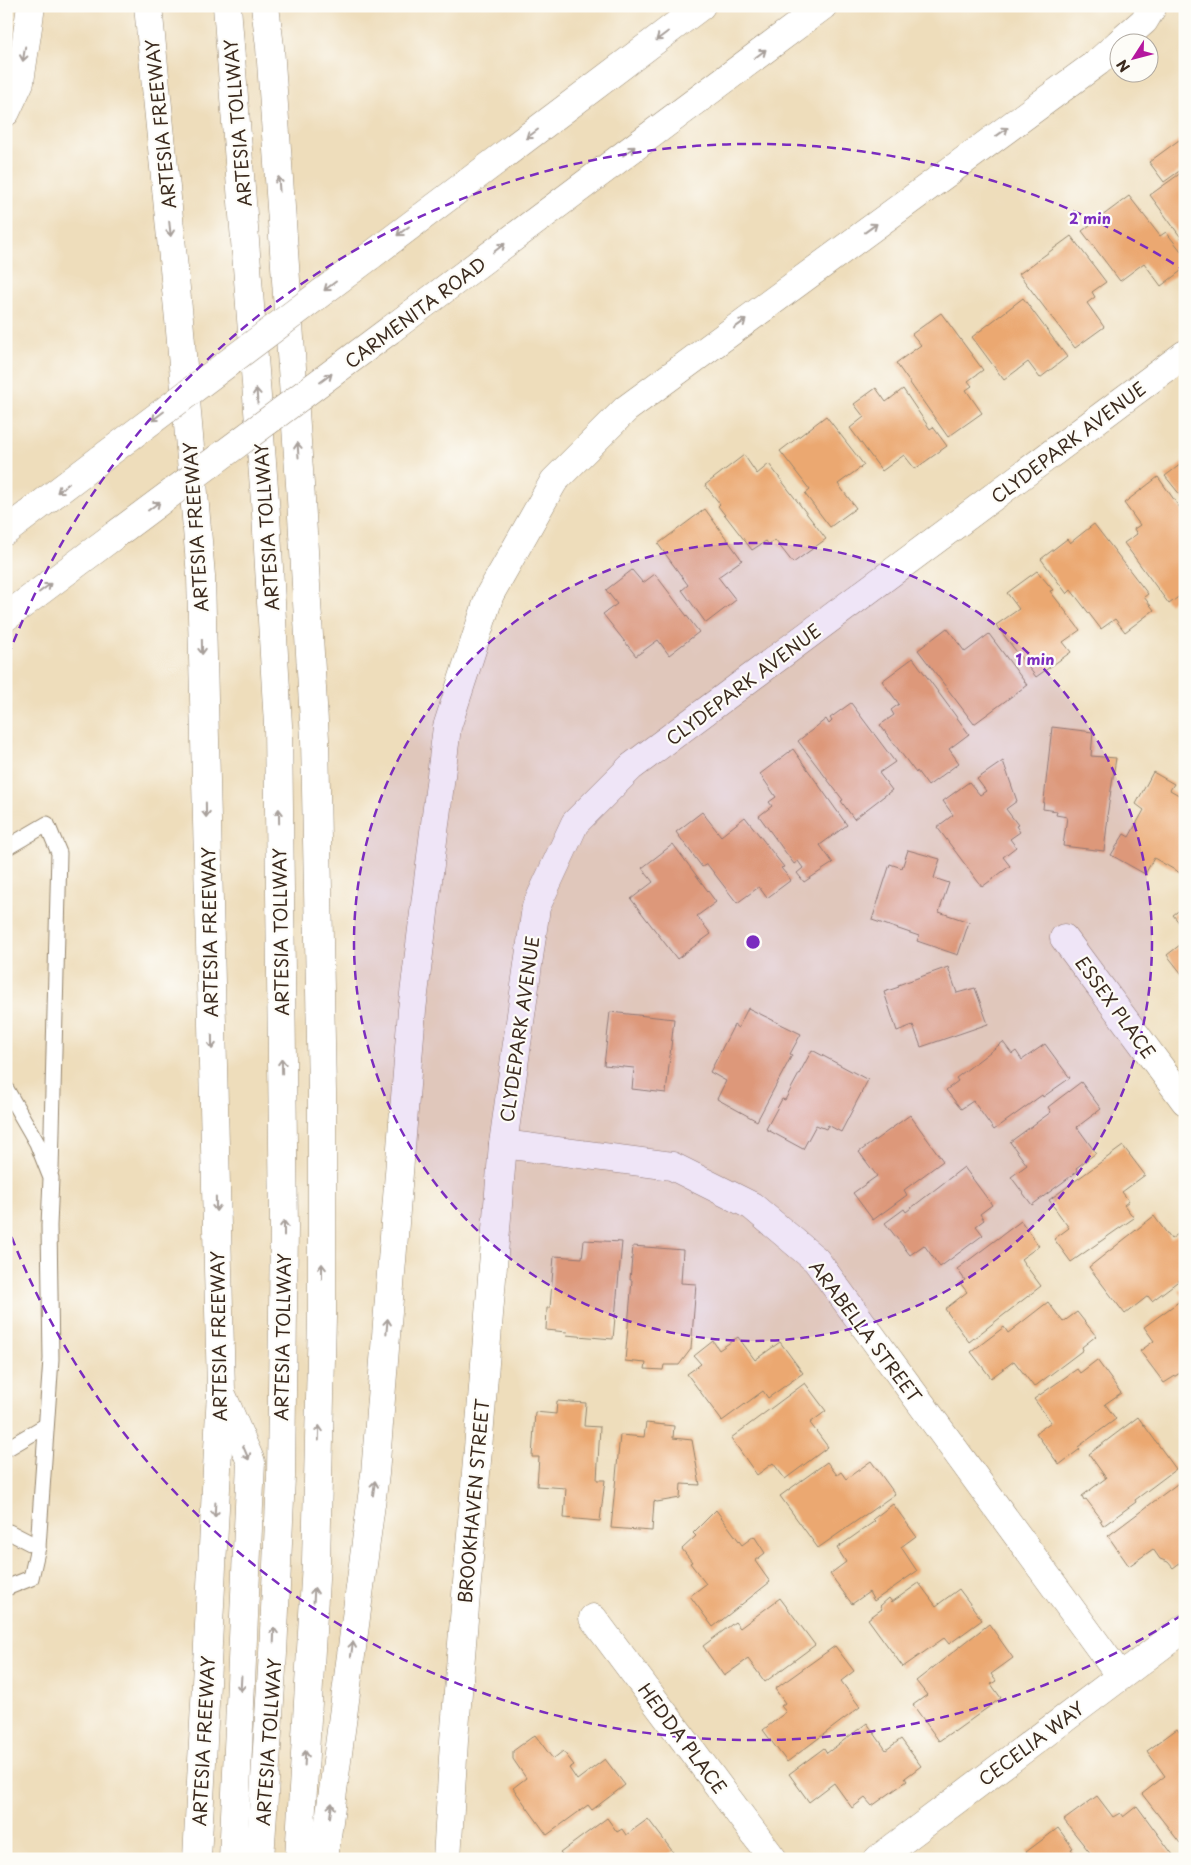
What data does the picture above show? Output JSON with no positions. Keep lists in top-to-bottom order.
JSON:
{
  "streets": {
    "main road": [
      "ARTESIA TOLLWAY",
      "ARTESIA FREEWAY",
      "CARMENITA ROAD",
      "CLYDEPARK AVENUE",
      "ESSEX PLACE",
      "ARABELLA STREET",
      "BROOKHAVEN STREET",
      "HEDDA PLACE",
      "CECELIA WAY"
    ]
  },
  "crossings": [
    ["ARTESIA TOLLWAY", "ARTESIA FREEWAY"],
    ["CLYDEPARK AVENUE", "ARABELLA STREET"],
    ["CLYDEPARK AVENUE", "BROOKHAVEN STREET"],
    ["ARABELLA STREET", "BROOKHAVEN STREET"],
    ["ARABELLA STREET", "CECELIA WAY"]
  ],
  "north": "bottom left",
  "rings": ["2 min", "1 min"]
}
